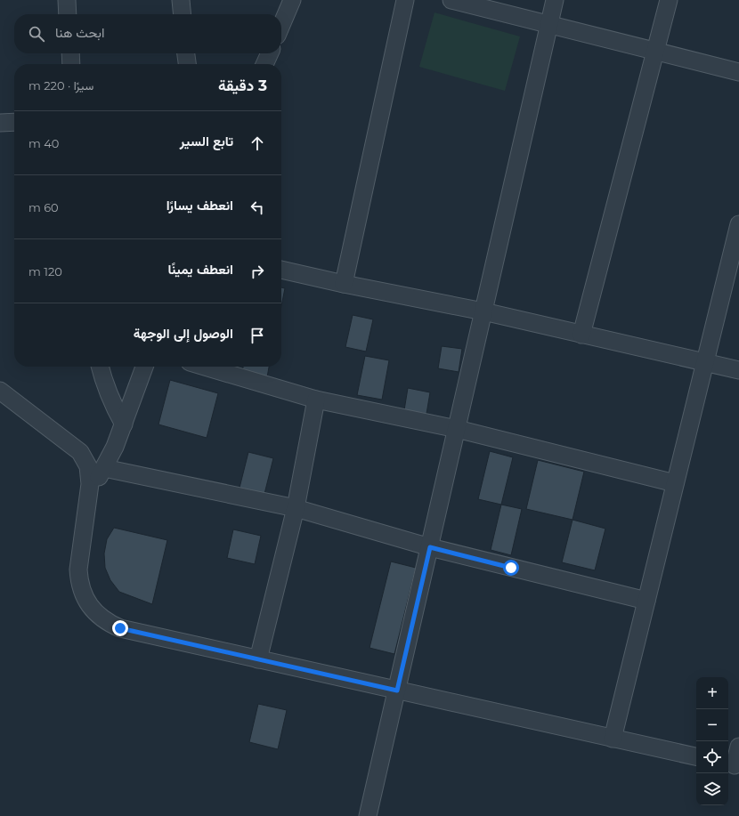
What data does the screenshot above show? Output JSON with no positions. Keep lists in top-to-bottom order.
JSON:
{
  "page": {
    "search": "ابحث هنا",
    "heading": ["3 دقيقة", "سيرًا · 220 m"],
    "list": [
      ["تابع السير", "40 m"],
      ["انعطف يسارًا", "60 m"],
      ["انعطف يمينًا", "120 m"],
      "الوصول إلى الوجهة"
    ],
    "map_buttons": ["+", "−"]
  }
}
